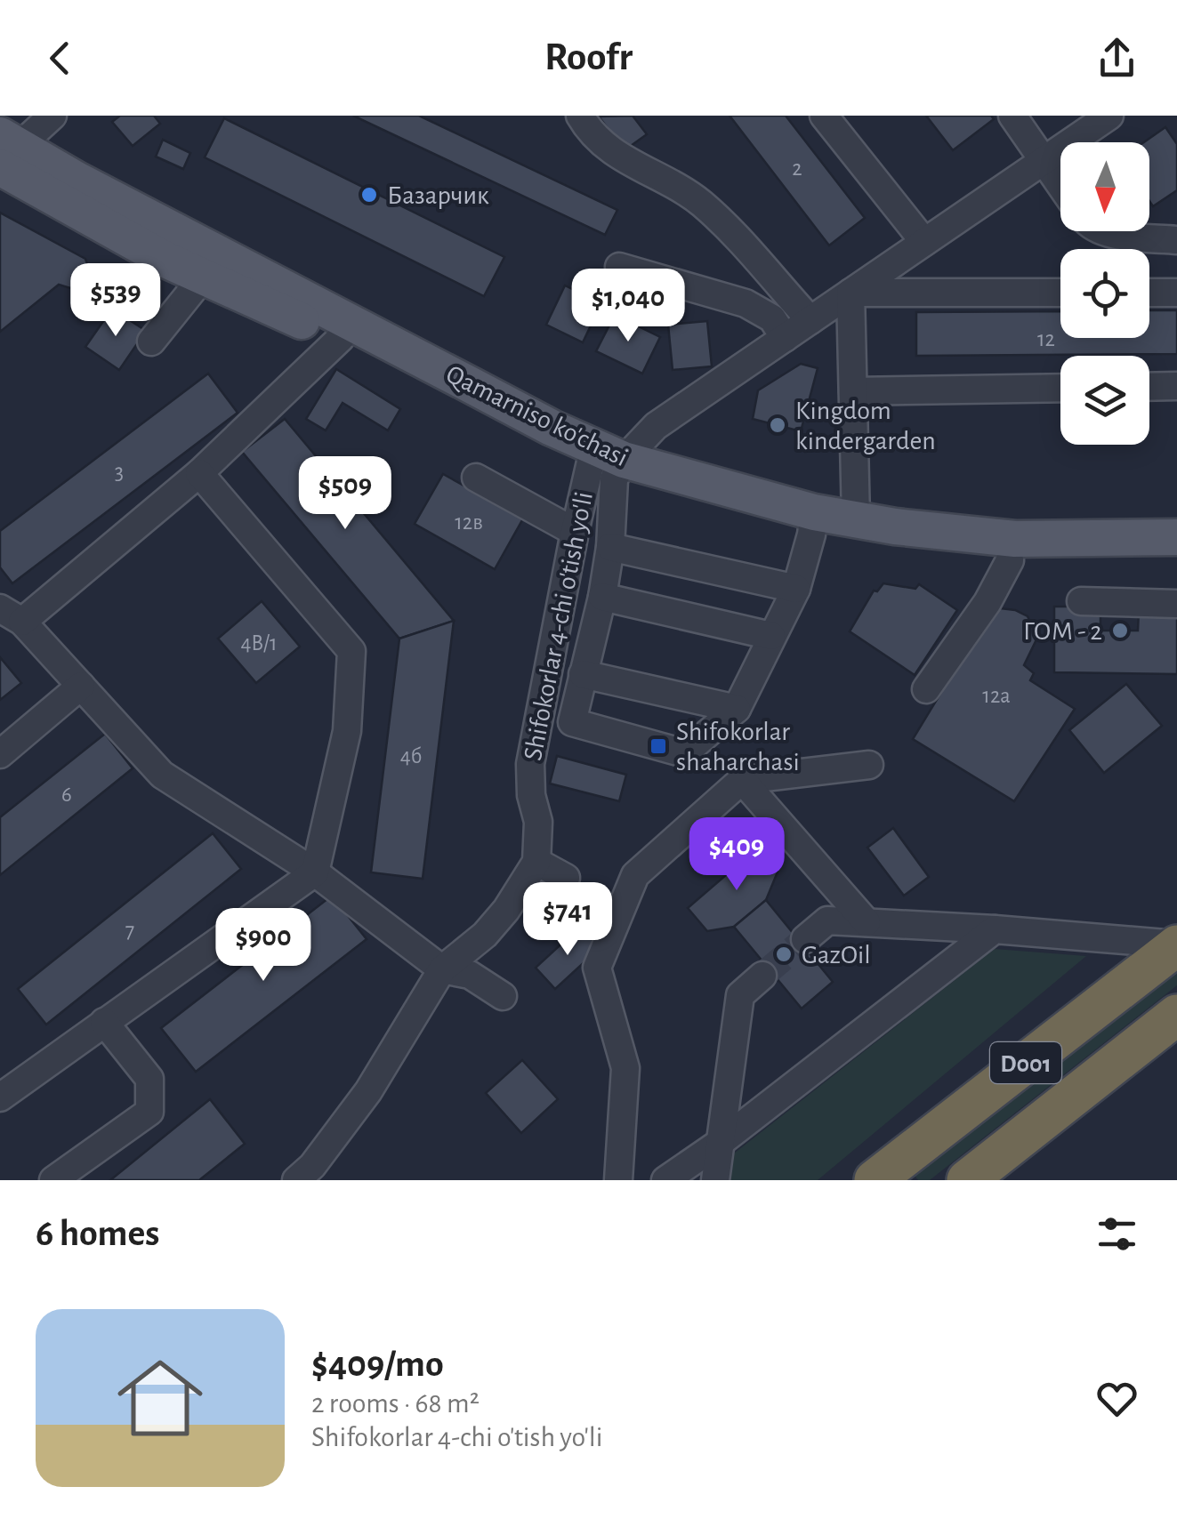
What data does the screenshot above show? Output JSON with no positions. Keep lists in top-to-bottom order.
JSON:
{
  "streets": {
    "highway": ["D001"],
    "main road": ["Qamarniso ko'chasi"],
    "street": ["Shifokorlar 4-chi o'tish yo'li"]
  },
  "crossings": [
    ["Qamarniso ko'chasi", "Shifokorlar 4-chi o'tish yo'li"]
  ],
  "places": {
    "other": [
      "Базарчик",
      "Kingdom kindergarden",
      "ГОМ - 2",
      "GazOil"
    ],
    "transit": ["Shifokorlar shaharchasi"]
  },
  "house_numbers": [
    "2",
    "12",
    "3",
    "12в",
    "4B/1",
    "12а",
    "4б",
    "6",
    "7"
  ],
  "north": "bottom",
  "page": {
    "header": "Roofr",
    "price": [
      "$539",
      "$1,040",
      "$509",
      "$409",
      "$741",
      "$900"
    ],
    "heading": "6 homes",
    "list": [
      {
        "name": "$409/mo",
        "note": "2 rooms · 68 m² · Shifokorlar 4-chi o'tish yo'li"
      }
    ]
  }
}
